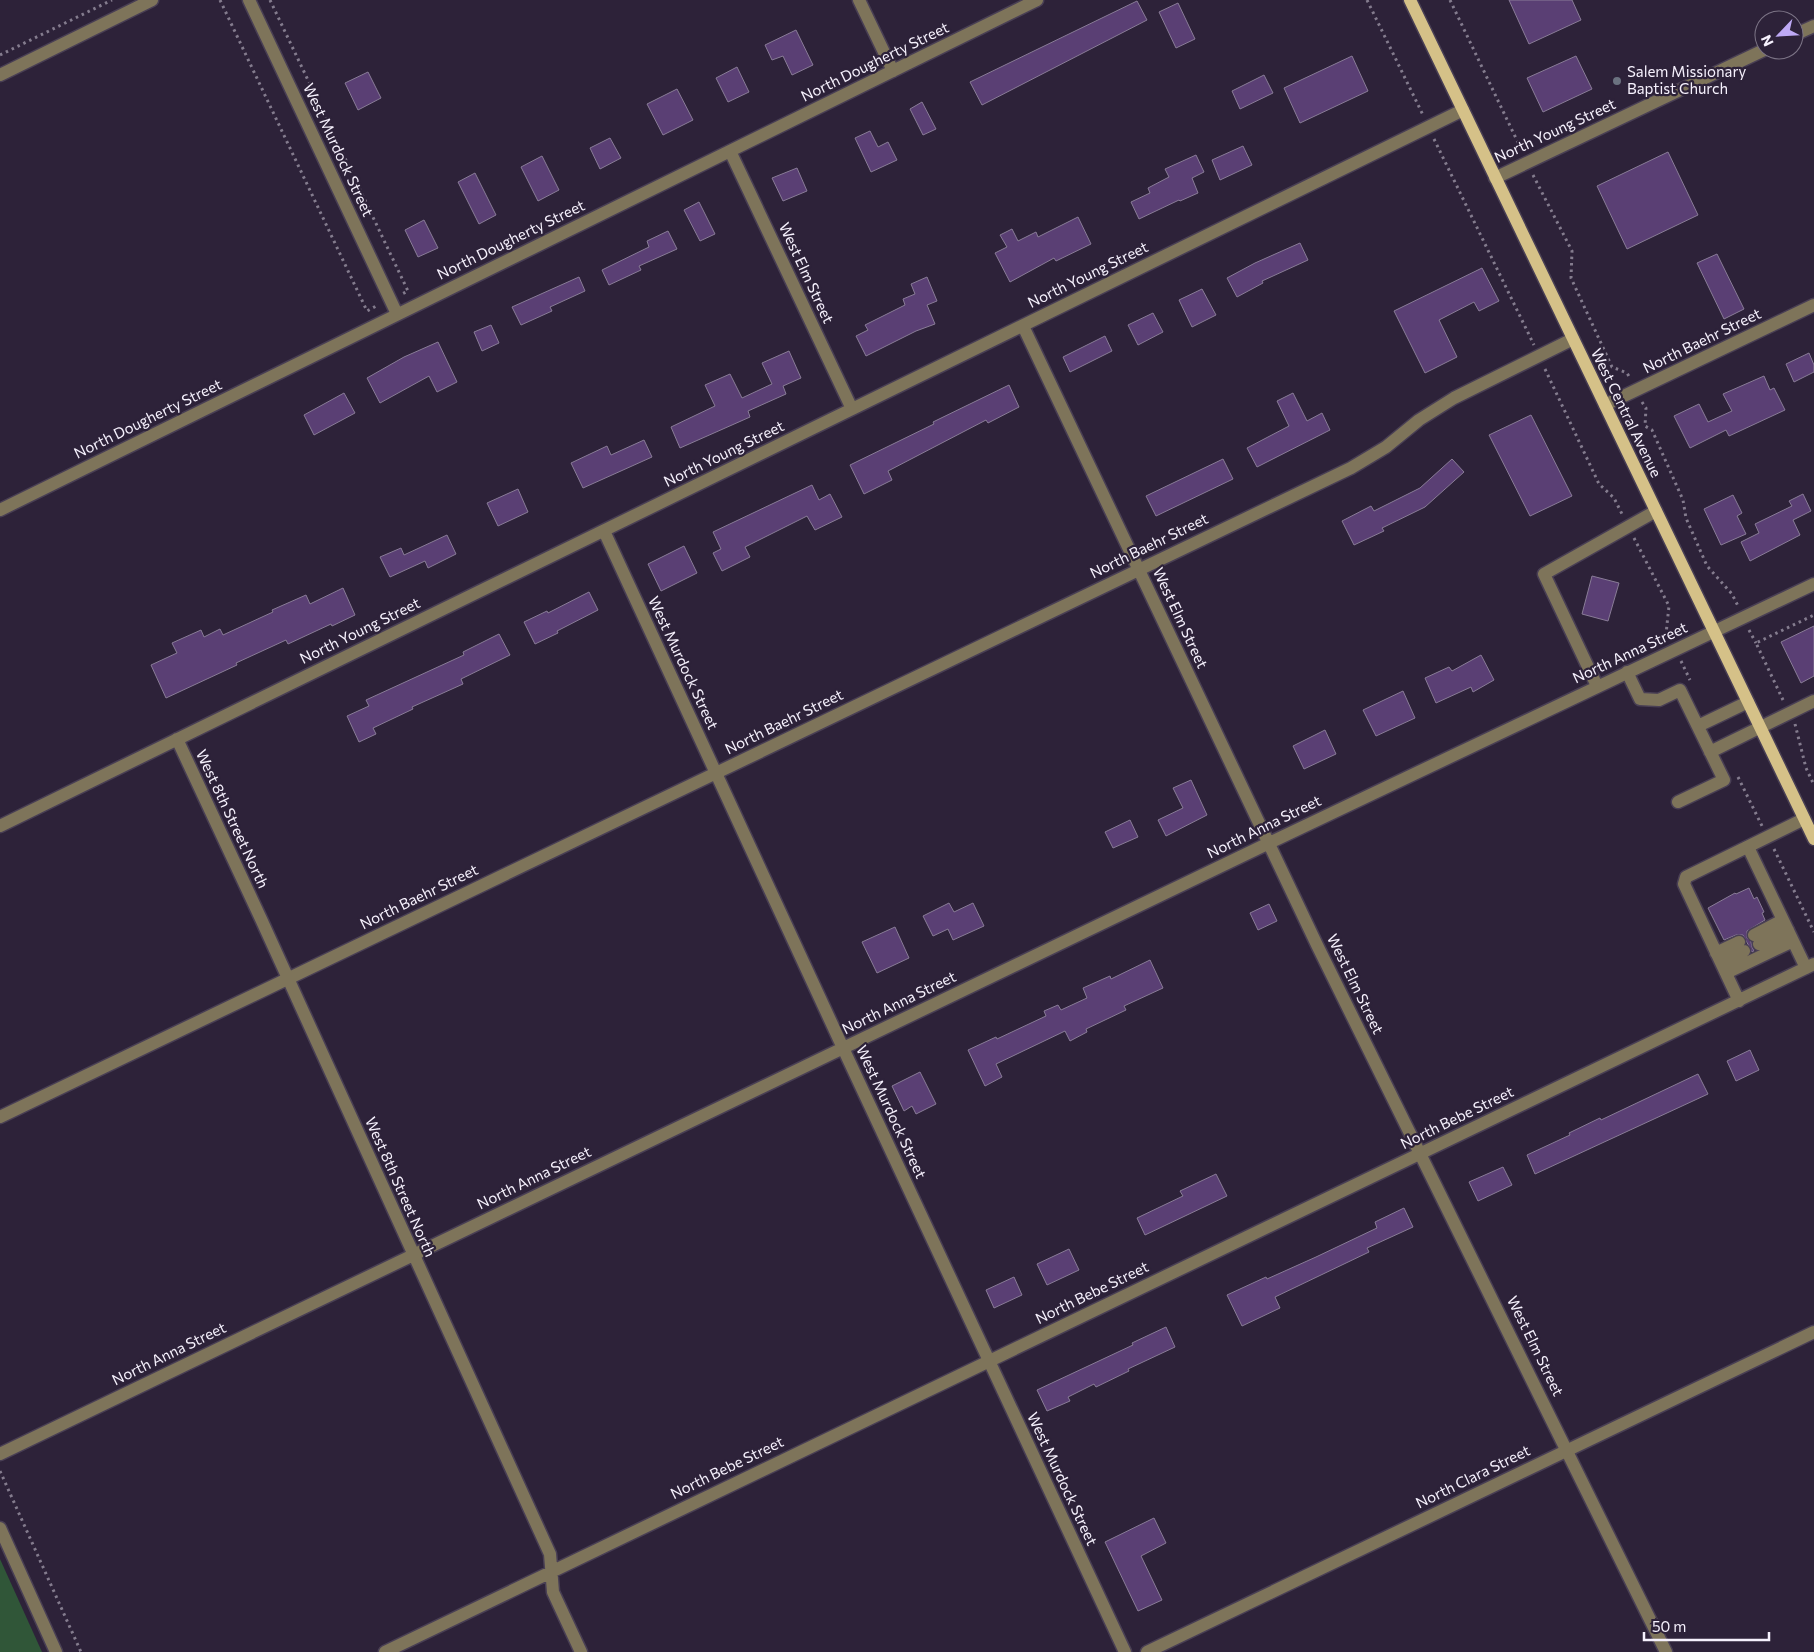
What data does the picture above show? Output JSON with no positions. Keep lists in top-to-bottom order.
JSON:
{
  "streets": {
    "main road": ["West Central Avenue"],
    "street": [
      "North Dougherty Street",
      "North Young Street",
      "West Murdock Street",
      "West Elm Street",
      "North Baehr Street",
      "North Anna Street",
      "West 8th Street North",
      "North Bebe Street",
      "North Clara Street"
    ]
  },
  "crossings": [
    ["North Dougherty Street", "West Murdock Street"],
    ["North Dougherty Street", "West Elm Street"],
    ["North Young Street", "West Murdock Street"],
    ["North Young Street", "West Elm Street"],
    ["North Young Street", "West Central Avenue"],
    ["North Young Street", "West 8th Street North"],
    ["West Murdock Street", "North Baehr Street"],
    ["West Murdock Street", "North Anna Street"],
    ["West Murdock Street", "North Bebe Street"],
    ["West Elm Street", "North Baehr Street"],
    ["West Elm Street", "North Anna Street"],
    ["West Elm Street", "North Bebe Street"],
    ["West Elm Street", "North Clara Street"],
    ["North Baehr Street", "West Central Avenue"],
    ["North Baehr Street", "West 8th Street North"],
    ["West Central Avenue", "North Anna Street"],
    ["North Anna Street", "West 8th Street North"],
    ["West 8th Street North", "North Bebe Street"]
  ],
  "places": ["Salem Missionary Baptist Church"],
  "scale_bar": "50 m",
  "north": "bottom left"
}
